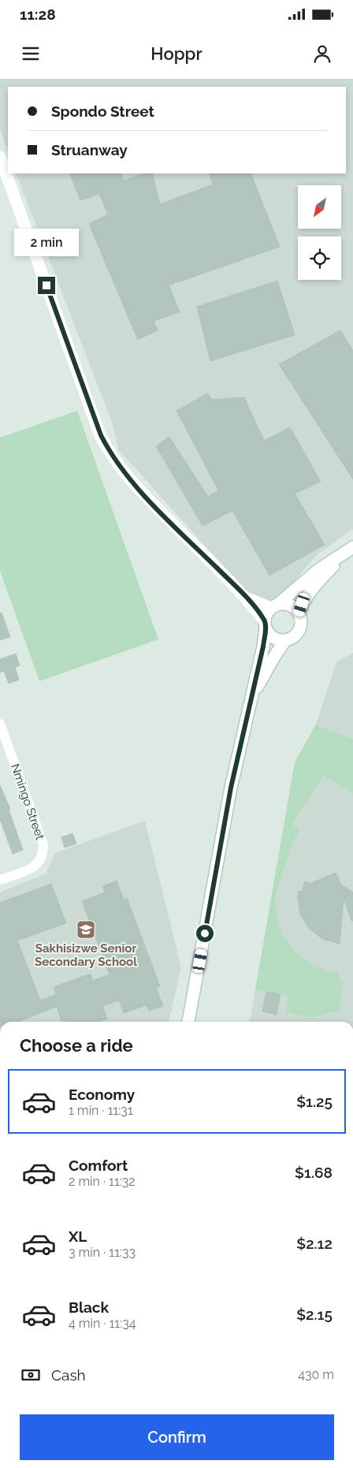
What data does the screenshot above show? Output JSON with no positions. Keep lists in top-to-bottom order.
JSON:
{
  "streets": {
    "street": ["Nmingo Street"]
  },
  "places": {
    "school or university": ["Sakhisizwe Senior Secondary School"]
  },
  "north": "bottom left",
  "page": {
    "status": "11:28",
    "header": "Hoppr",
    "banner": ["Spondo Street", "Struanway"],
    "bubble": "2 min",
    "heading": "Choose a ride",
    "list": [
      {
        "name": "Economy",
        "note": "1 min · 11:31",
        "value": "$1.25"
      },
      {
        "name": "Comfort",
        "note": "2 min · 11:32",
        "value": "$1.68"
      },
      {
        "name": "XL",
        "note": "3 min · 11:33",
        "value": "$2.12"
      },
      {
        "name": "Black",
        "note": "4 min · 11:34",
        "value": "$2.15"
      }
    ],
    "pay": ["Cash", "430 m"],
    "buttons": "Confirm"
  }
}
